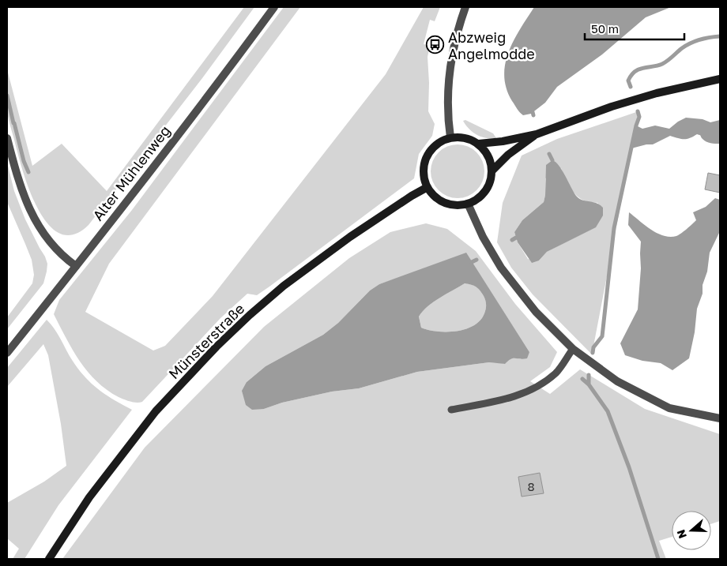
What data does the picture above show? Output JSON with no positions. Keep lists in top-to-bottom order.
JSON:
{
  "streets": {
    "main road": ["Münsterstraße"],
    "street": ["Alter Mühlenweg"]
  },
  "places": {
    "bus stop": ["Abzweig Angelmodde"]
  },
  "house_numbers": ["8"],
  "scale_bar": "50 m",
  "north": "left"
}
